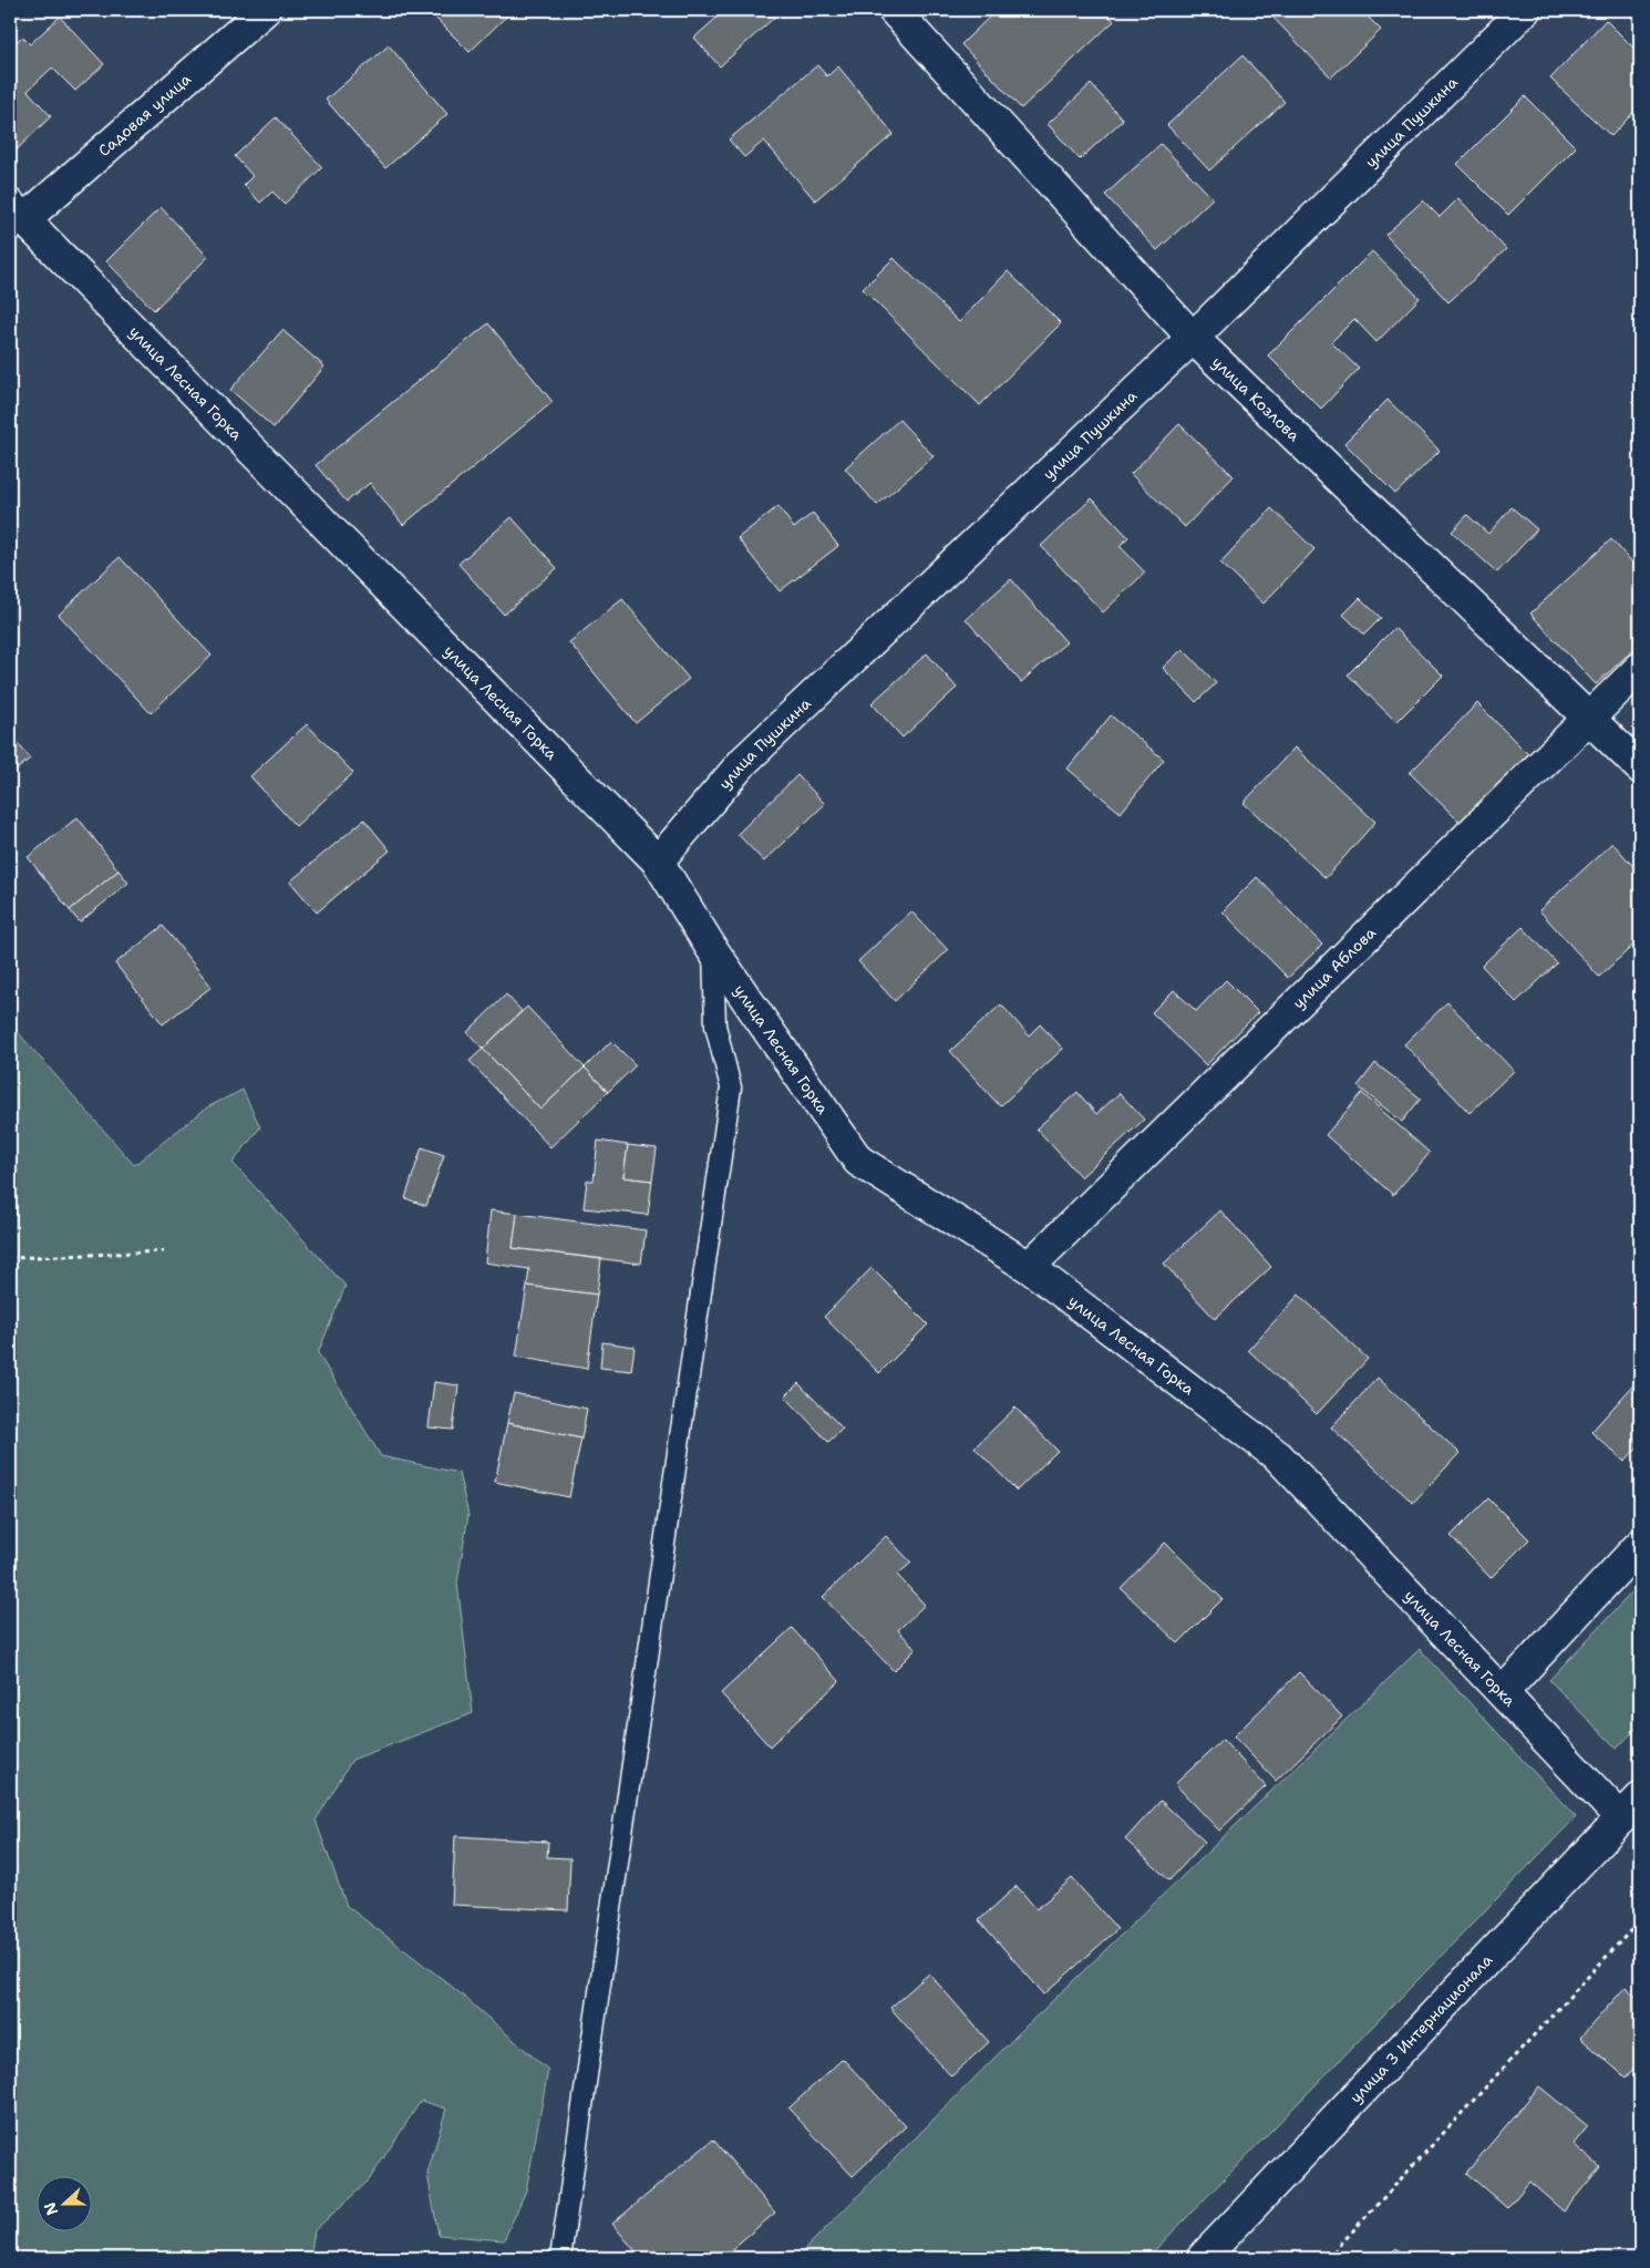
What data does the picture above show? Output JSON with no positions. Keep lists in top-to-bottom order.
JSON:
{
  "streets": {
    "street": [
      "Садовая улица",
      "улица Пушкина",
      "улица Лесная Горка",
      "улица Козлова",
      "улица Аблова",
      "улица 3 Интернационала"
    ]
  },
  "crossings": [
    ["Садовая улица", "улица Лесная Горка"],
    ["улица Пушкина", "улица Лесная Горка"],
    ["улица Пушкина", "улица Козлова"],
    ["улица Лесная Горка", "улица Аблова"],
    ["улица Лесная Горка", "улица 3 Интернационала"],
    ["улица Козлова", "улица Аблова"]
  ],
  "north": "left"
}
